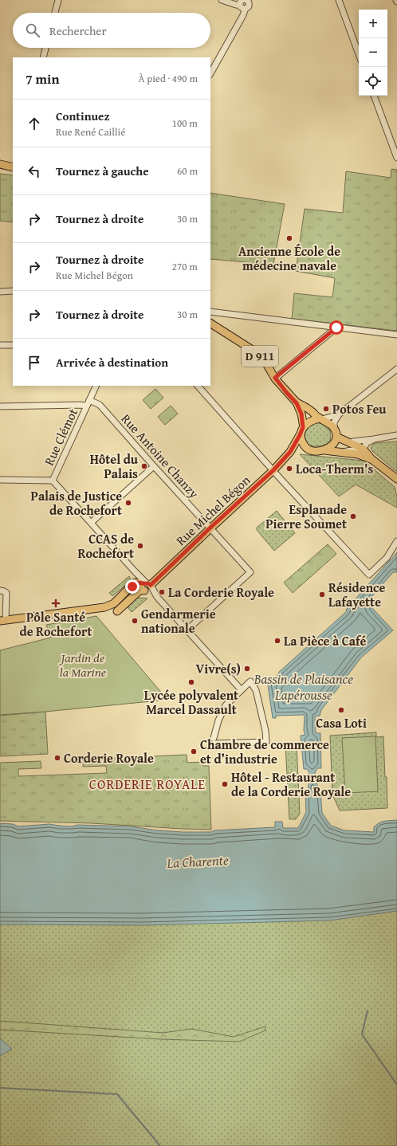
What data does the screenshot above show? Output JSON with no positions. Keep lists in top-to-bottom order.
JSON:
{
  "streets": {
    "main road": ["D 911", "Rue Michel Bégon"],
    "street": ["Rue Clémot", "Rue Antoine Chanzy"]
  },
  "crossings": [
    ["D 911", "Rue Michel Bégon"],
    ["Rue Clémot", "Rue Antoine Chanzy"],
    ["Rue Antoine Chanzy", "Rue Michel Bégon"]
  ],
  "districts": ["CORDERIE ROYALE"],
  "water": ["Bassin de Plaisance Lapérousse", "La Charente"],
  "parks": ["Jardin de la Marine"],
  "places": {
    "other": [
      "Ancienne École de médecine navale",
      "Potos Feu",
      "Hôtel du Palais",
      "Loca-Therm's",
      "Palais de Justice de Rochefort",
      "Esplanade Pierre Soumet",
      "CCAS de Rochefort",
      "La Corderie Royale",
      "Résidence Lafayette",
      "Gendarmerie nationale",
      "La Pièce à Café",
      "Vivre(s)",
      "Lycée polyvalent Marcel Dassault",
      "Casa Loti",
      "Chambre de commerce et d’industrie",
      "Corderie Royale",
      "Hôtel - Restaurant de la Corderie Royale"
    ],
    "health": ["Pôle Santé de Rochefort"]
  },
  "page": {
    "map_buttons": ["+", "−"],
    "search": "Rechercher",
    "heading": ["7 min", "À pied · 490 m"],
    "list": [
      ["Continuez", "Rue René Caillié", "100 m"],
      ["Tournez à gauche", "60 m"],
      ["Tournez à droite", "30 m"],
      ["Tournez à droite", "Rue Michel Bégon", "270 m"],
      ["Tournez à droite", "30 m"],
      "Arrivée à destination"
    ]
  }
}
